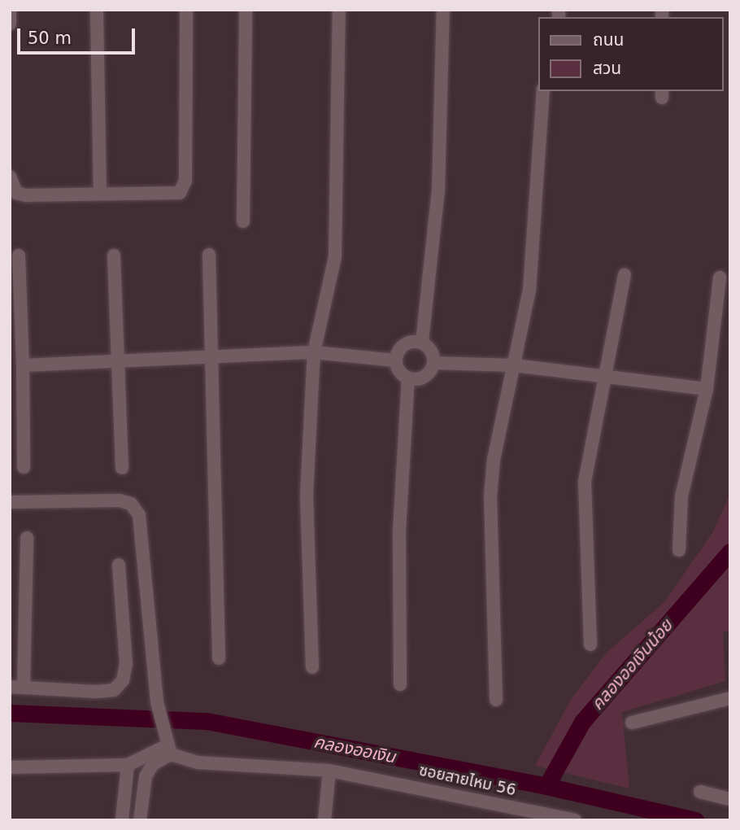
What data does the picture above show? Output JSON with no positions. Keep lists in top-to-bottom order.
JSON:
{
  "streets": {
    "street": ["ซอยสายไหม 56"]
  },
  "water": ["คลองออเงินน้อย", "คลองออเงิน"],
  "legend": ["ถนน", "สวน"],
  "scale_bar": "50 m"
}
